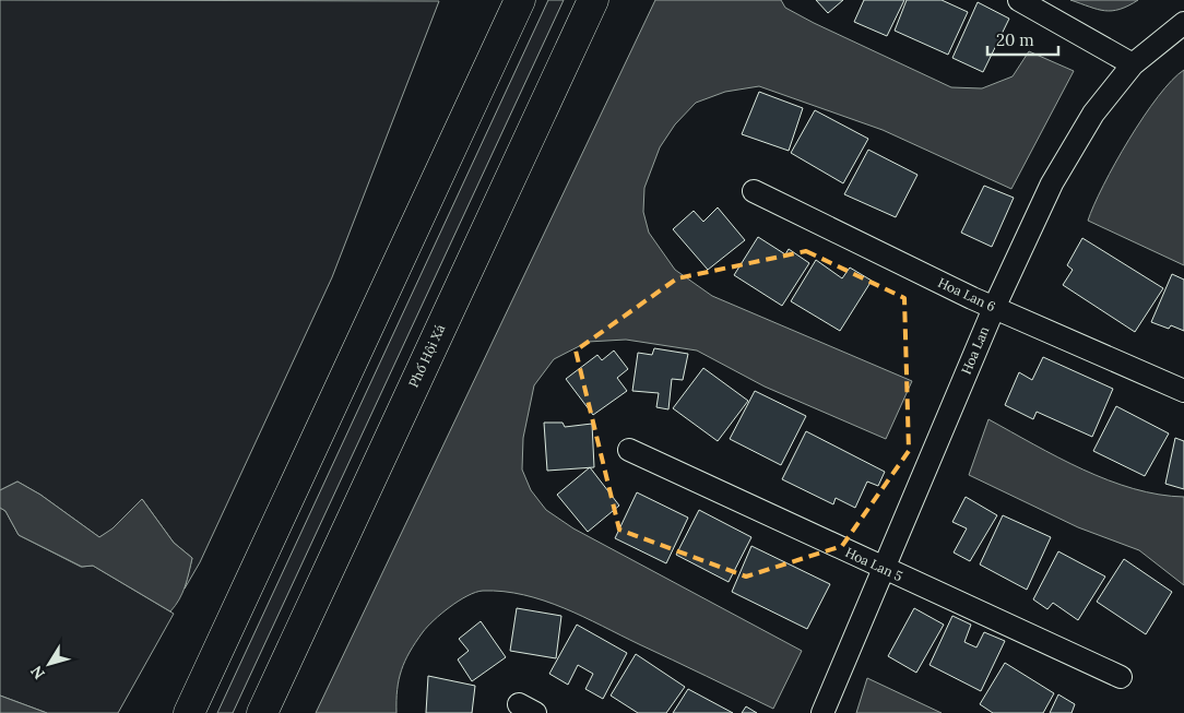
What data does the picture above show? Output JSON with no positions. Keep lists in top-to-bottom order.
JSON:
{
  "streets": {
    "main road": ["Phố Hội Xá"],
    "street": ["Hoa Lan 6", "Hoa Lan", "Hoa Lan 5"]
  },
  "crossings": [
    ["Hoa Lan 6", "Hoa Lan"],
    ["Hoa Lan", "Hoa Lan 5"]
  ],
  "scale_bar": "20 m",
  "north": "bottom left"
}
